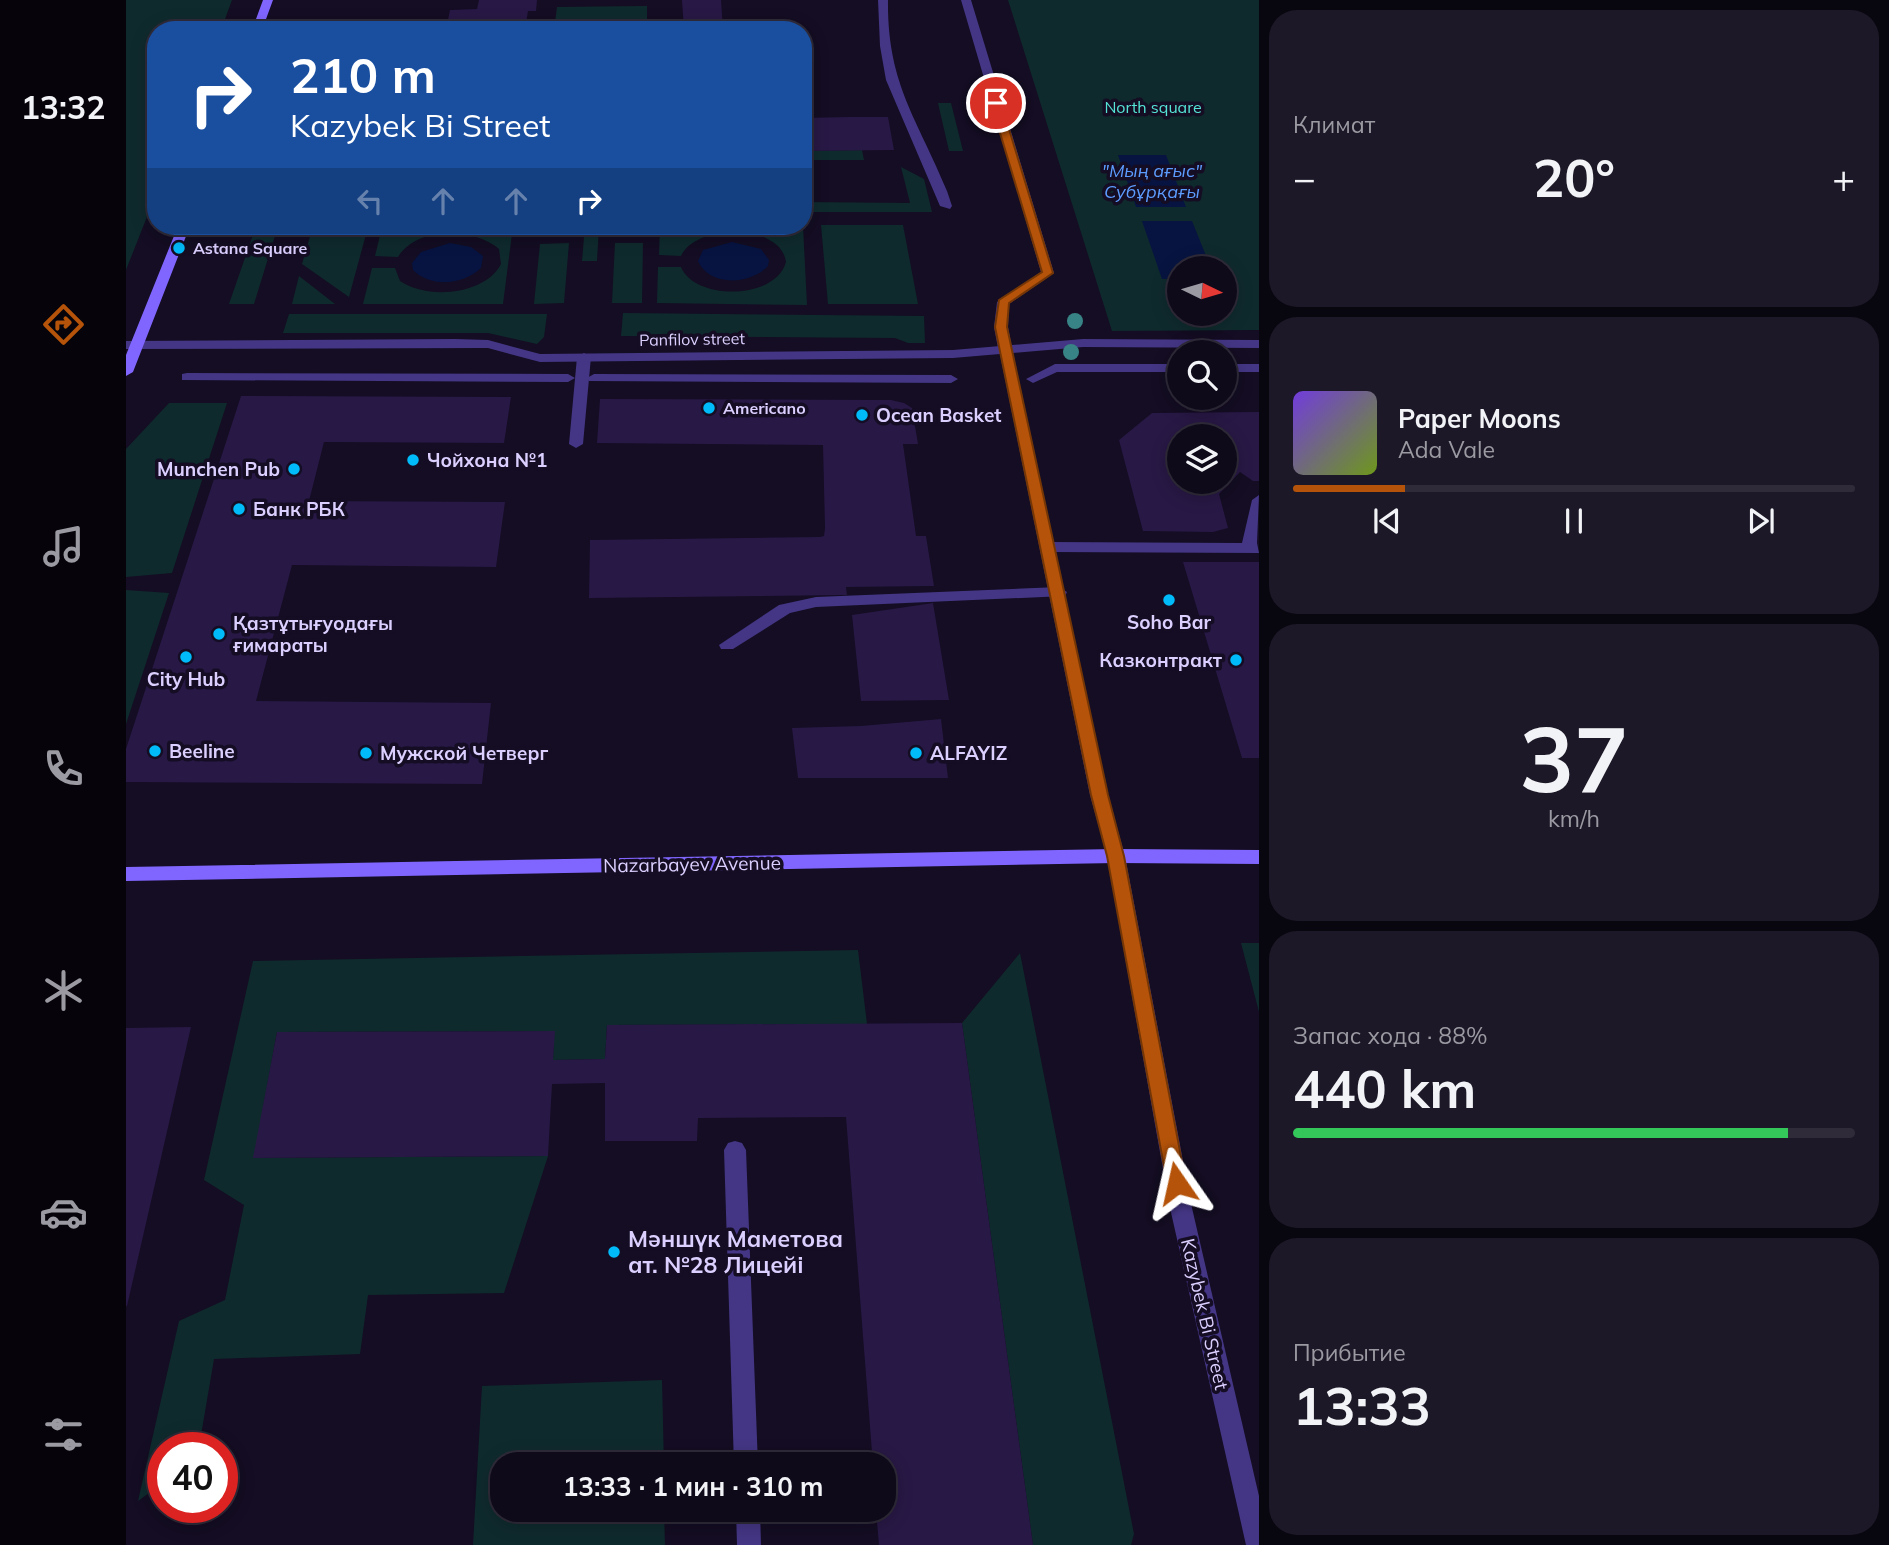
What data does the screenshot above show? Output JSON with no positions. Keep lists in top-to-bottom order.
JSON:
{
  "streets": {
    "main road": ["Nazarbayev Avenue"],
    "street": ["Panfilov street", "Kazybek Bi Street"]
  },
  "crossings": [
    ["Panfilov street", "Kazybek Bi Street"],
    ["Nazarbayev Avenue", "Kazybek Bi Street"]
  ],
  "water": ["\"Мың ағыс\" Субұрқағы"],
  "parks": ["North square"],
  "places": [
    "Astana Square",
    "Americano",
    "Ocean Basket",
    "Чойхона №1",
    "Munchen Pub",
    "Банк РБК",
    "Soho Bar",
    "Қазтұтығуодағы ғимараты",
    "City Hub",
    "Казконтракт",
    "Beeline",
    "Мужской Четверг",
    "ALFAYIZ",
    "Мәншүк Маметова ат. №28 Лицейі"
  ],
  "north": "right",
  "page": {
    "tabs": "13:32",
    "tile": [
      "Климат",
      ["37", "km/h"],
      ["Запас хода · 88%", "440 km"],
      ["Прибытие", "13:33"]
    ],
    "turn": ["210 m", "Kazybek Bi Street"],
    "heat": ["−", "20°", "+"],
    "song": ["Paper Moons", "Ada Vale"],
    "limit": "40",
    "trip": "13:33 · 1 мин · 310 m"
  }
}
